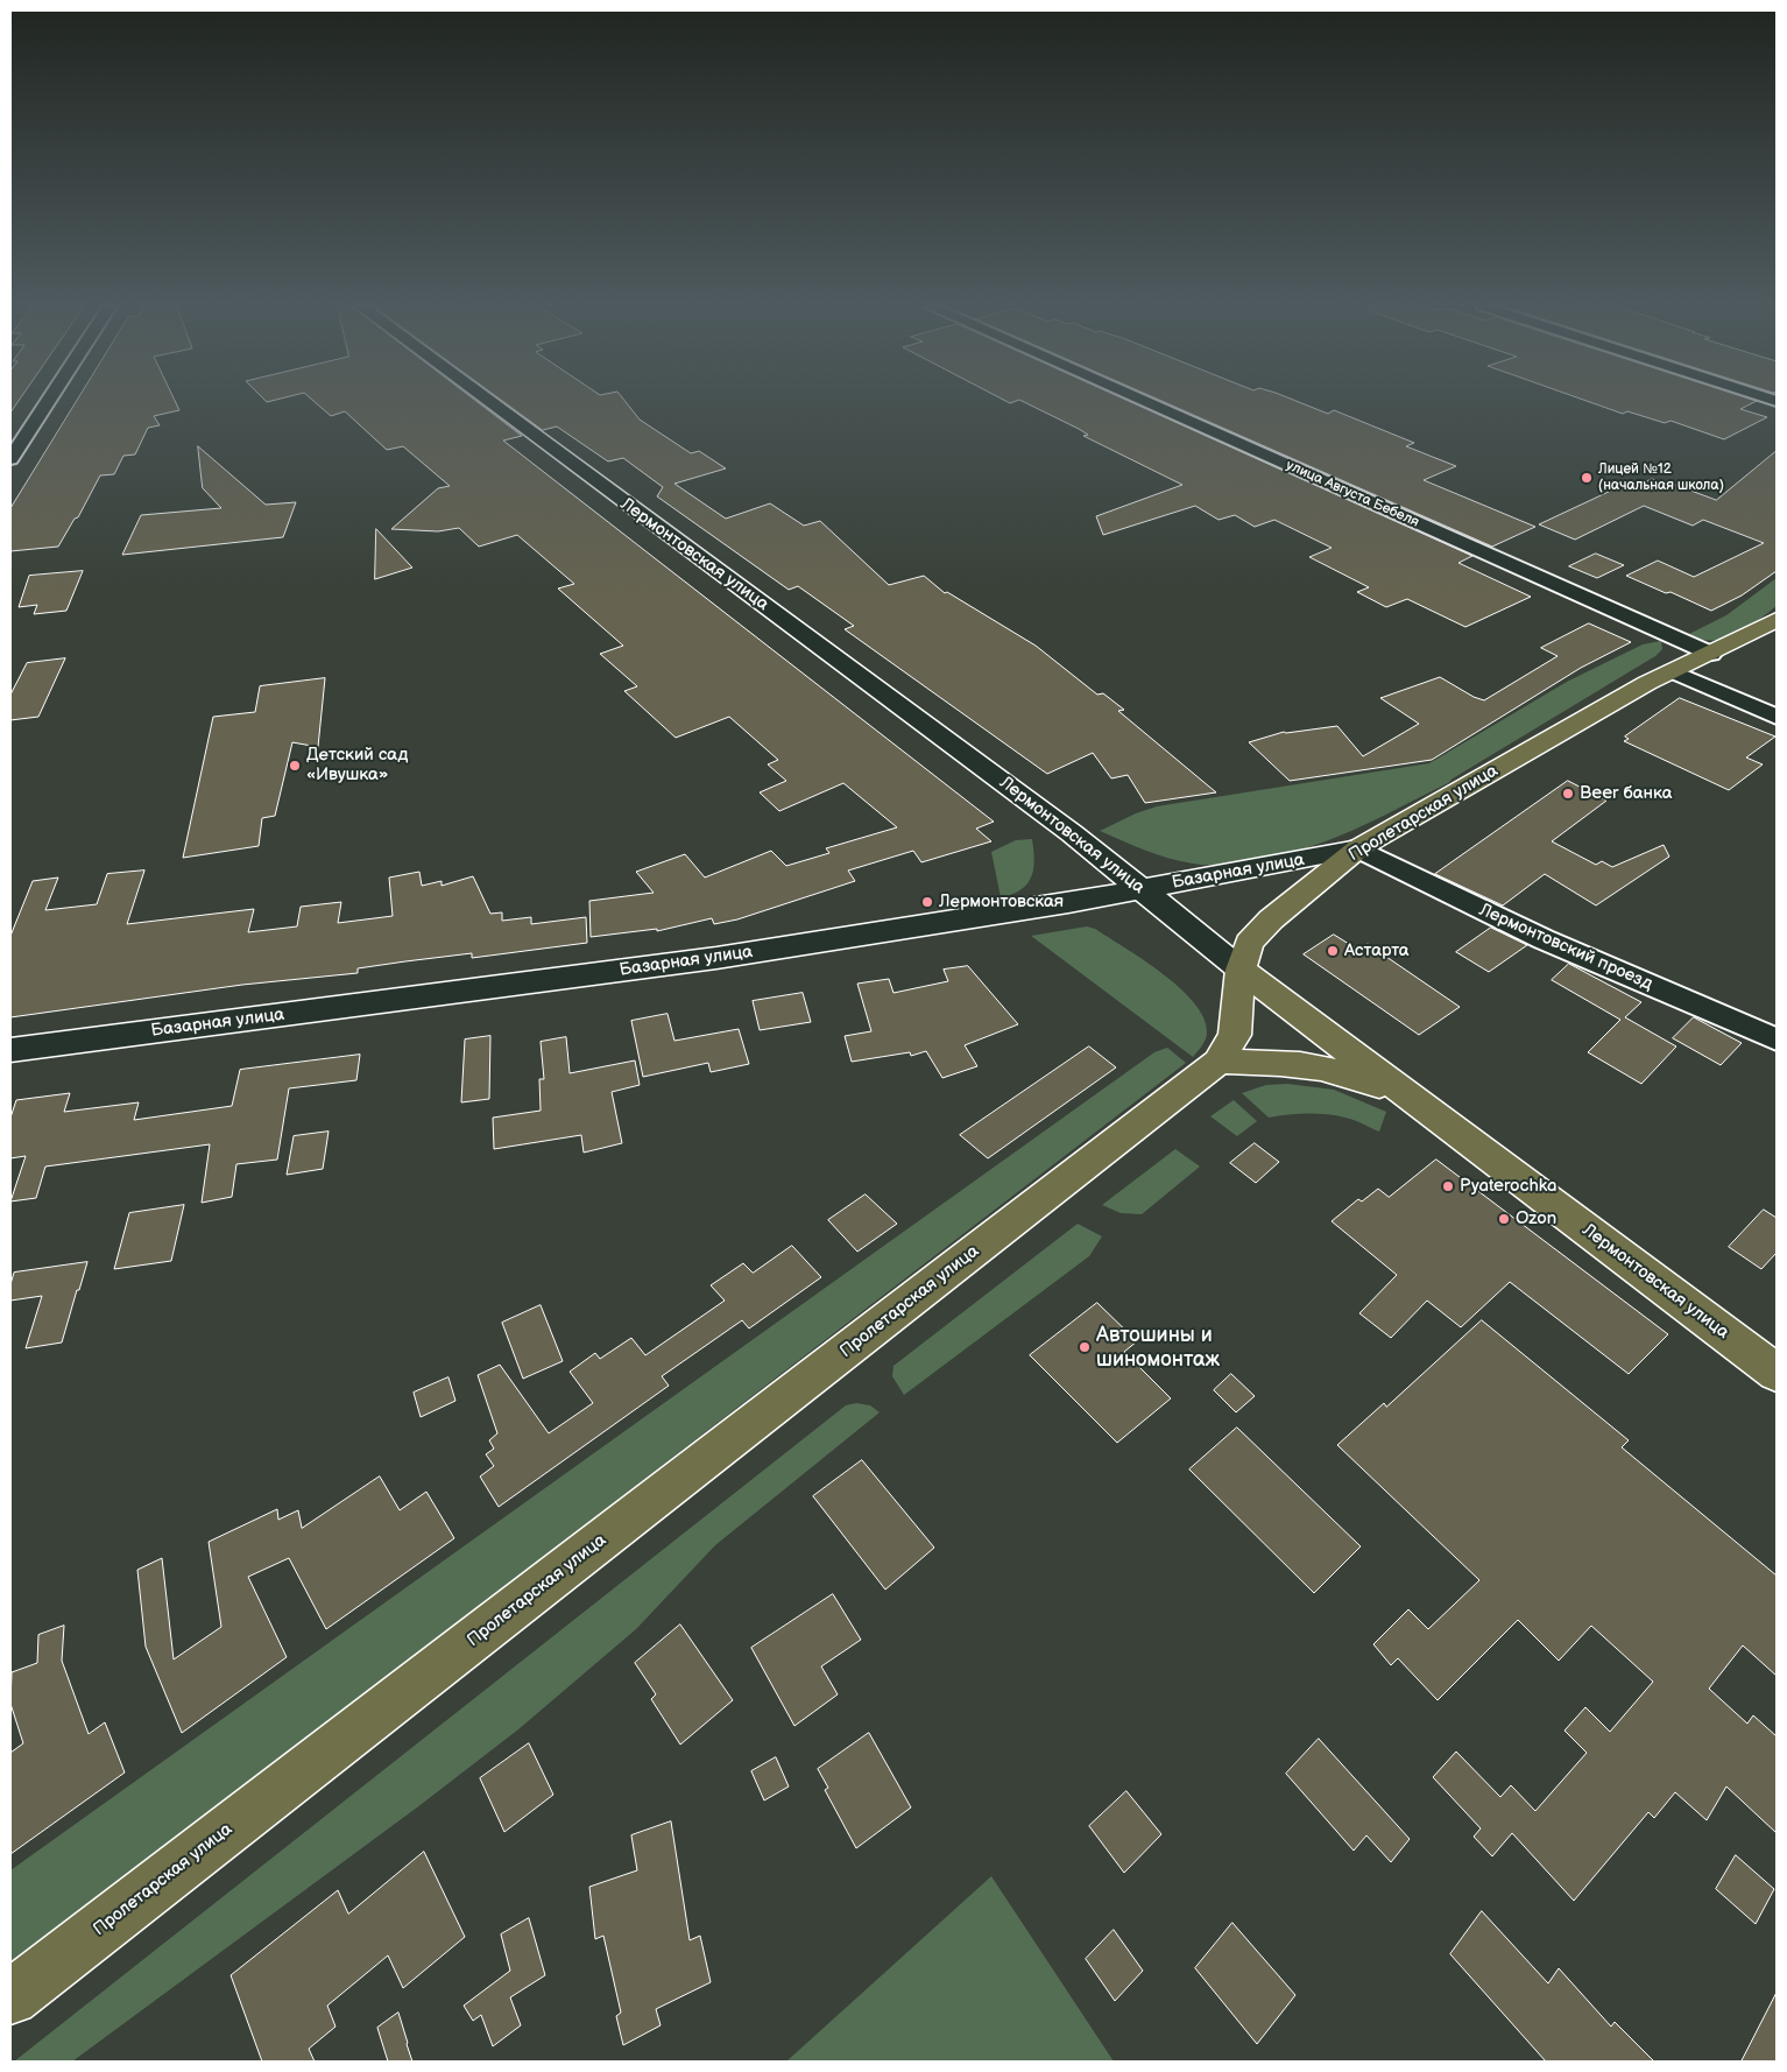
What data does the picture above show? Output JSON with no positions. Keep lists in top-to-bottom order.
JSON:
{
  "streets": {
    "main road": ["Лермонтовская улица", "Пролетарская улица", "Базарная улица"],
    "street": ["улица Августа Бебеля", "Лермонтовский проезд"]
  },
  "crossings": [
    ["улица Августа Бебеля", "Пролетарская улица"],
    ["Лермонтовская улица", "Пролетарская улица"],
    ["Лермонтовская улица", "Базарная улица"],
    ["Пролетарская улица", "Базарная улица"],
    ["Пролетарская улица", "Лермонтовский проезд"],
    ["Базарная улица", "Лермонтовский проезд"]
  ],
  "places": [
    "Лицей №12 (начальная школа)",
    "Детский сад «Ивушка»",
    "Beer банка",
    "Лермонтовская",
    "Астарта",
    "Pyaterochka",
    "Ozon",
    "Автошины и шиномонтаж"
  ]
}
